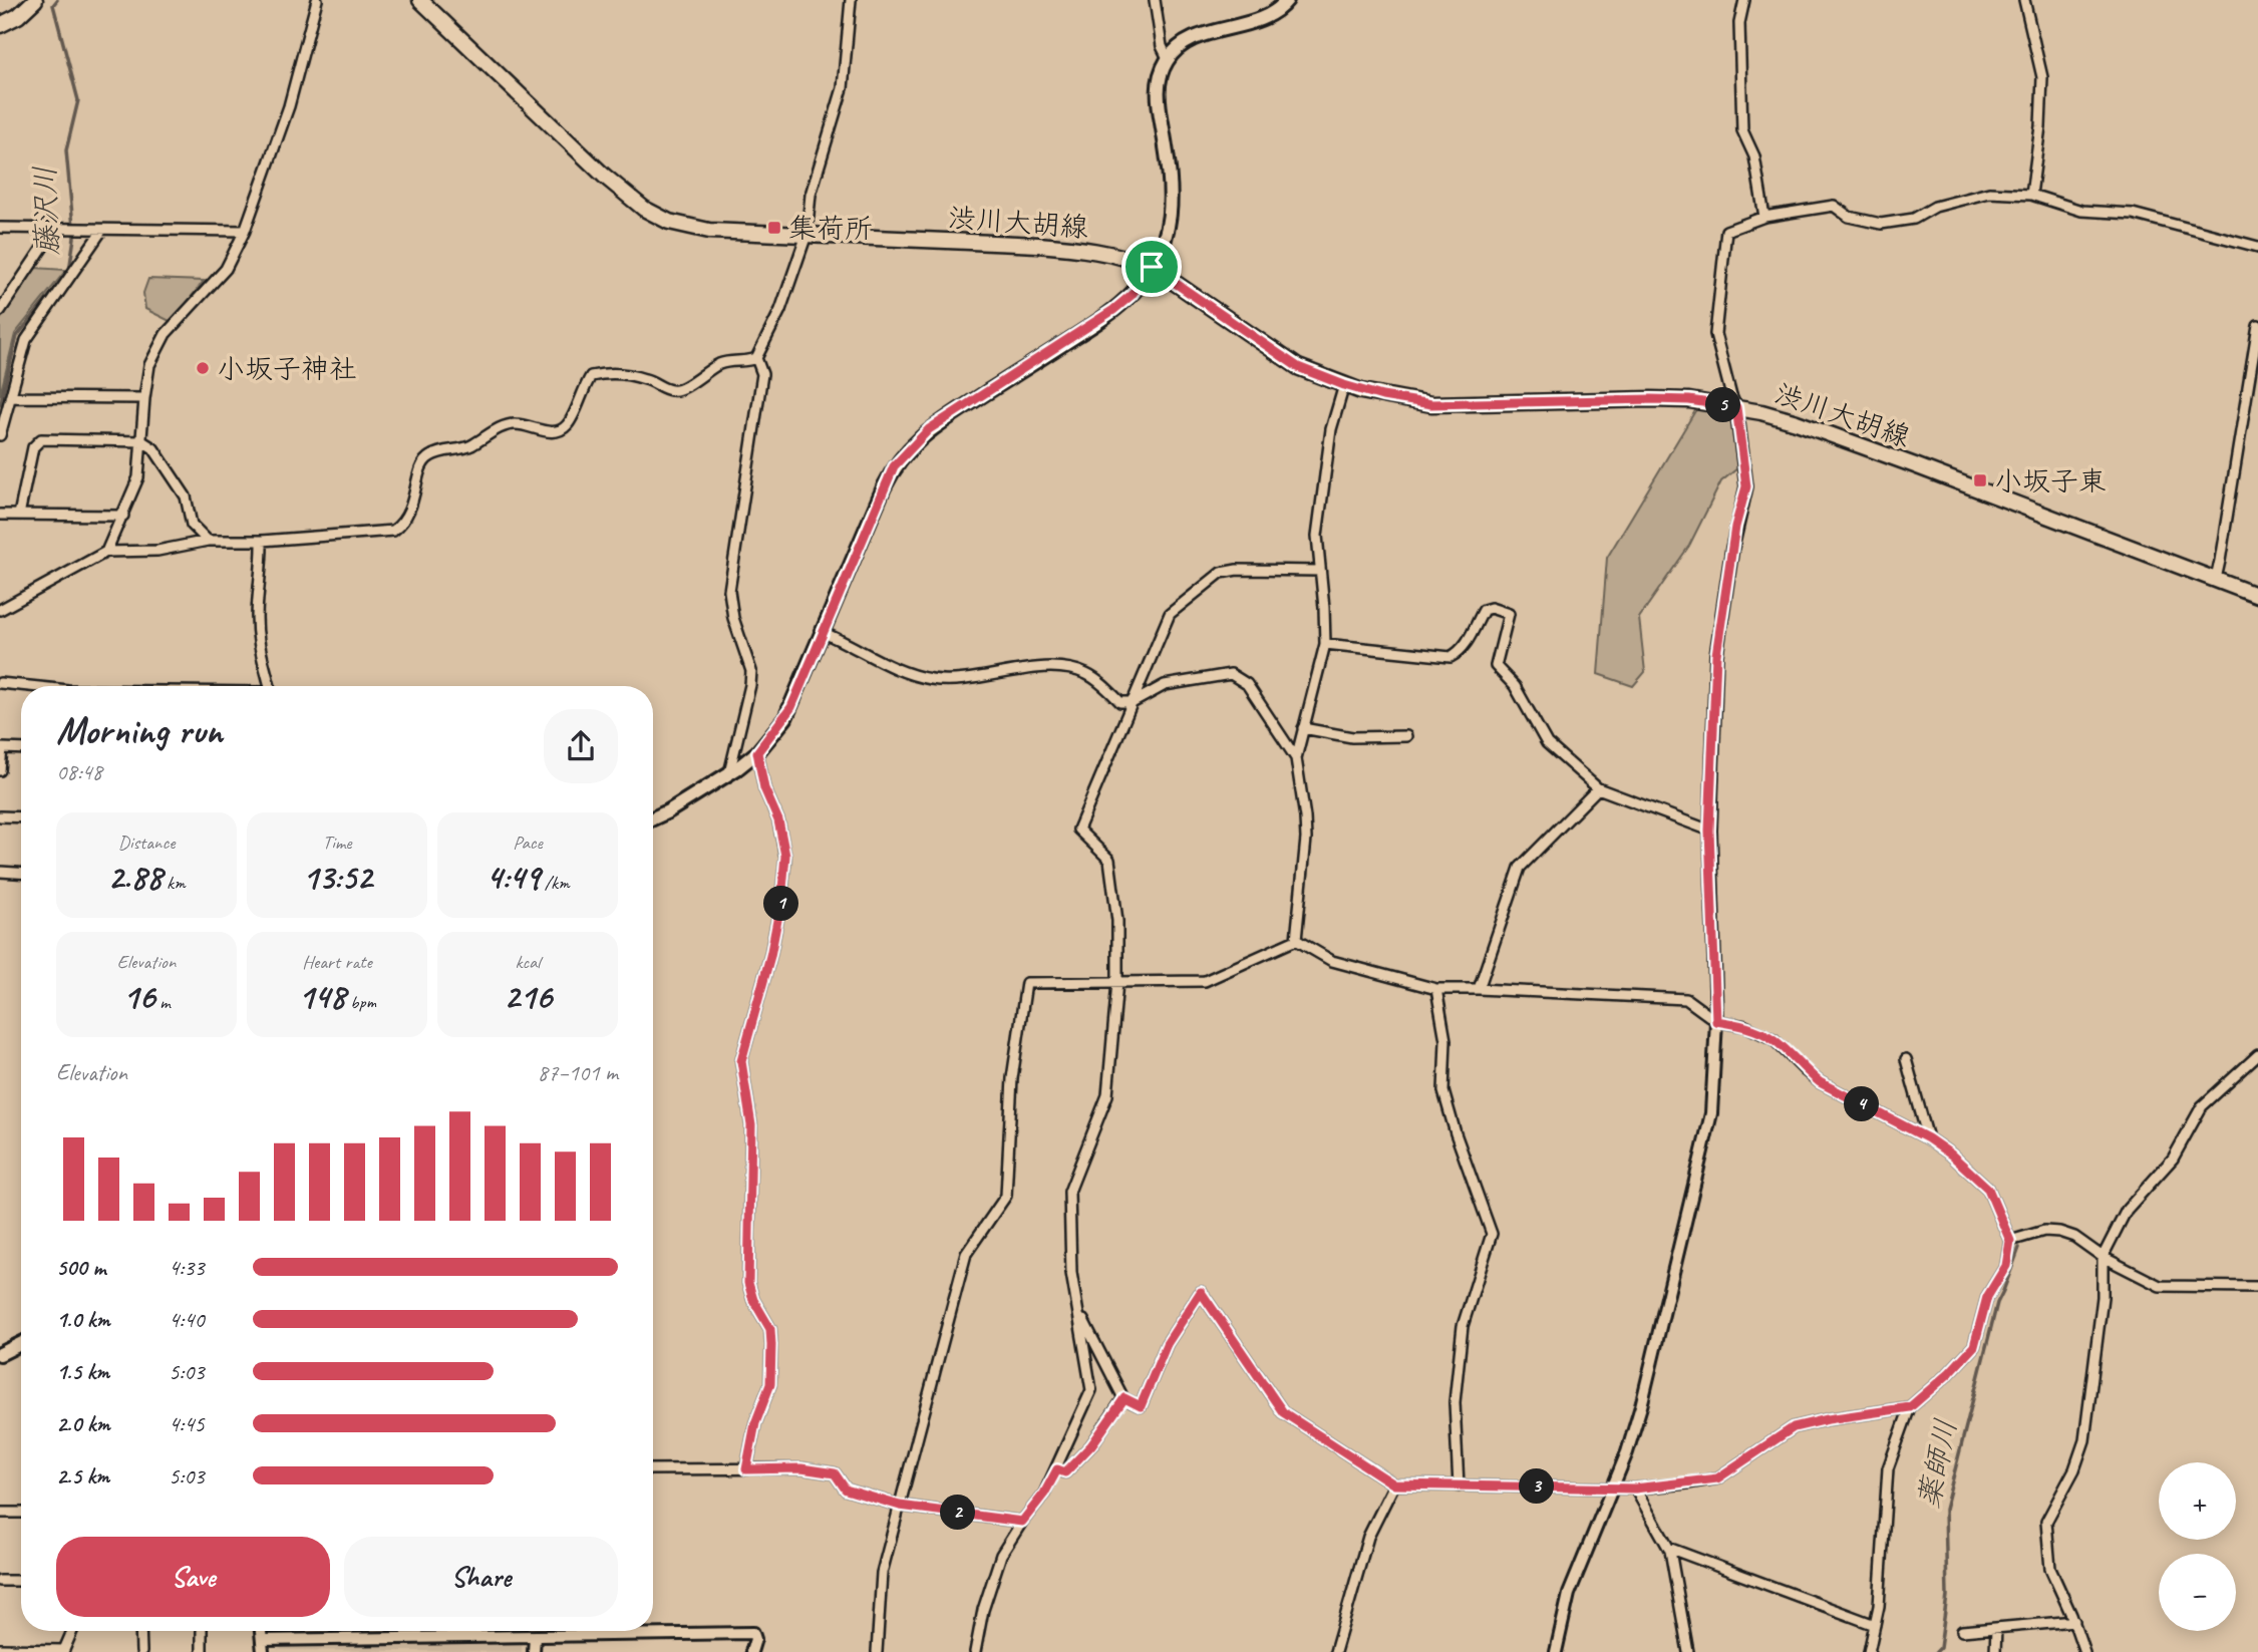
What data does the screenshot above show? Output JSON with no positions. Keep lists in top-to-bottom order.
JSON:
{
  "streets": {
    "main road": ["渋川大胡線"]
  },
  "water": ["藤沢川", "薬師川"],
  "places": {
    "transit": ["集荷所", "小坂子東"],
    "other": ["小坂子神社"]
  },
  "page": {
    "pins": [
      "5",
      "1",
      "4",
      "3",
      "2"
    ],
    "heading": ["Morning run", "08:48"],
    "stats": [
      ["Distance", "2.88 km"],
      ["Time", "13:52"],
      ["Pace", "4:49 /km"],
      ["Elevation", "16 m"],
      ["Heart rate", "148 bpm"],
      ["kcal", "216"]
    ],
    "chart": ["Elevation", "87–101 m"],
    "list": [
      {
        "name": "500 m",
        "note": "4:33"
      },
      {
        "name": "1.0 km",
        "note": "4:40"
      },
      {
        "name": "1.5 km",
        "note": "5:03"
      },
      {
        "name": "2.0 km",
        "note": "4:45"
      },
      {
        "name": "2.5 km",
        "note": "5:03"
      }
    ],
    "map_buttons": ["+", "−"],
    "buttons": ["Save", "Share"]
  }
}
